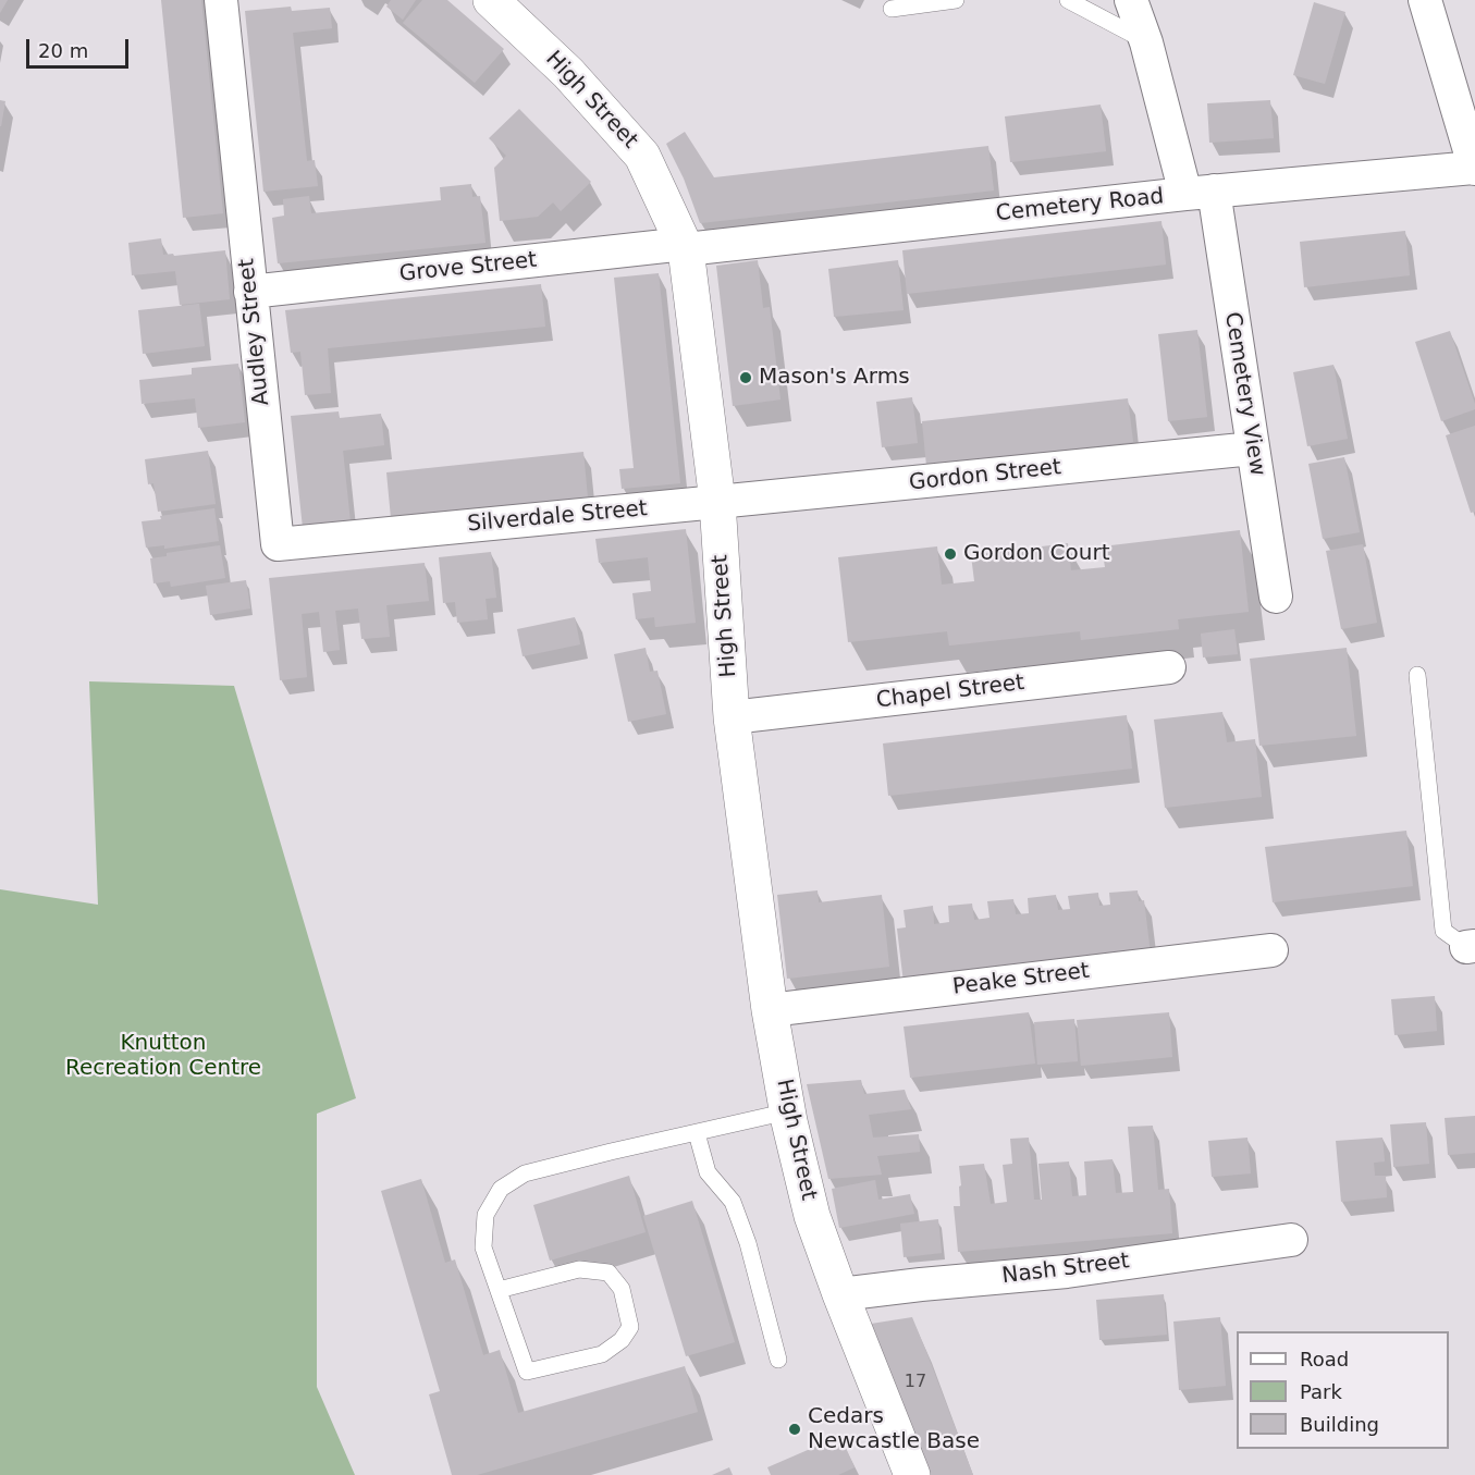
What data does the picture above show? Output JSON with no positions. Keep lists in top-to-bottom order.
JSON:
{
  "streets": {
    "main road": ["High Street"],
    "street": [
      "Cemetery Road",
      "Grove Street",
      "Audley Street",
      "Cemetery View",
      "Gordon Street",
      "Silverdale Street",
      "Chapel Street",
      "Peake Street",
      "Nash Street"
    ]
  },
  "crossings": [
    ["High Street", "Cemetery Road"],
    ["High Street", "Grove Street"],
    ["High Street", "Gordon Street"],
    ["High Street", "Silverdale Street"],
    ["High Street", "Chapel Street"],
    ["High Street", "Peake Street"],
    ["High Street", "Nash Street"],
    ["Cemetery Road", "Grove Street"],
    ["Cemetery Road", "Cemetery View"],
    ["Grove Street", "Audley Street"],
    ["Audley Street", "Silverdale Street"],
    ["Cemetery View", "Gordon Street"],
    ["Gordon Street", "Silverdale Street"]
  ],
  "parks": ["Knutton Recreation Centre"],
  "places": ["Mason's Arms", "Gordon Court", "Cedars Newcastle Base"],
  "house_numbers": ["17"],
  "legend": ["Road", "Park", "Building"],
  "scale_bar": "20 m"
}
